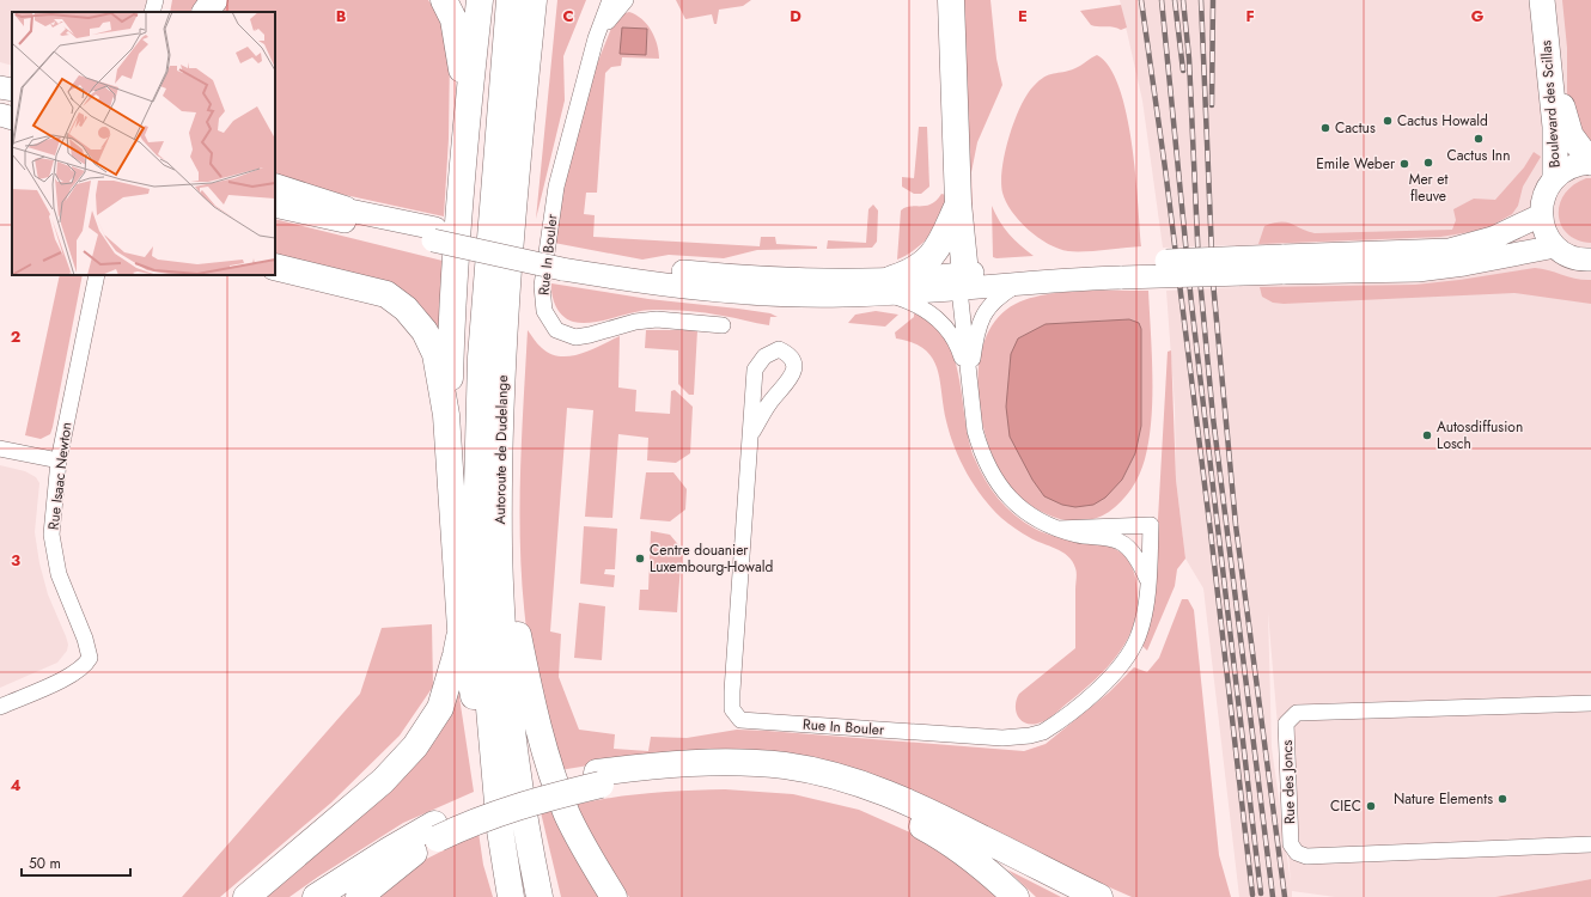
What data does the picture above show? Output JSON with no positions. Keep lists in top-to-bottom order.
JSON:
{
  "streets": {
    "highway": ["Autoroute de Dudelange"],
    "main road": ["Boulevard des Scillas"],
    "street": ["Rue In Bouler", "Rue Isaac Newton", "Rue des Joncs"]
  },
  "places": [
    "Cactus Howald",
    "Cactus",
    "Cactus Inn",
    "Mer et fleuve",
    "Emile Weber",
    "Autosdiffusion Losch",
    "Centre douanier Luxembourg-Howald",
    "Nature Elements",
    "CIEC"
  ],
  "scale_bar": "50 m",
  "grid": {
    "columns": [
      "B",
      "C",
      "D",
      "E",
      "F",
      "G"
    ],
    "rows": ["2", "3", "4"]
  }
}
